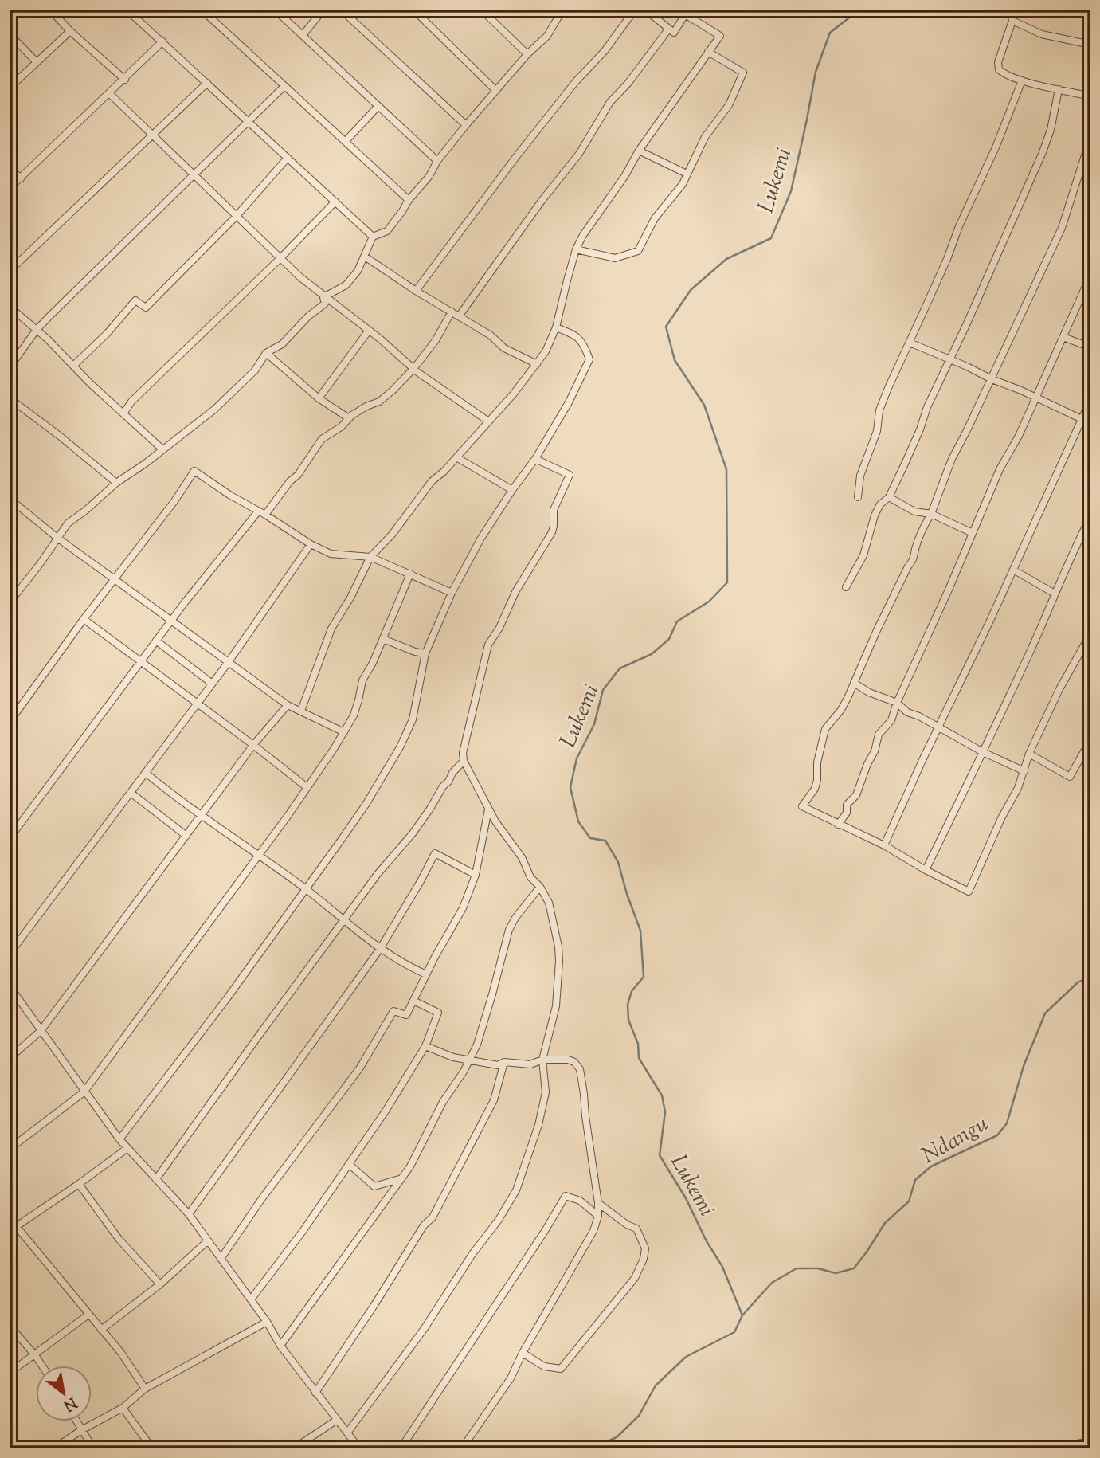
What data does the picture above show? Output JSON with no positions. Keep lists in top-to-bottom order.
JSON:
{
  "water": ["Lukemi", "Ndangu"],
  "north": "bottom right"
}
